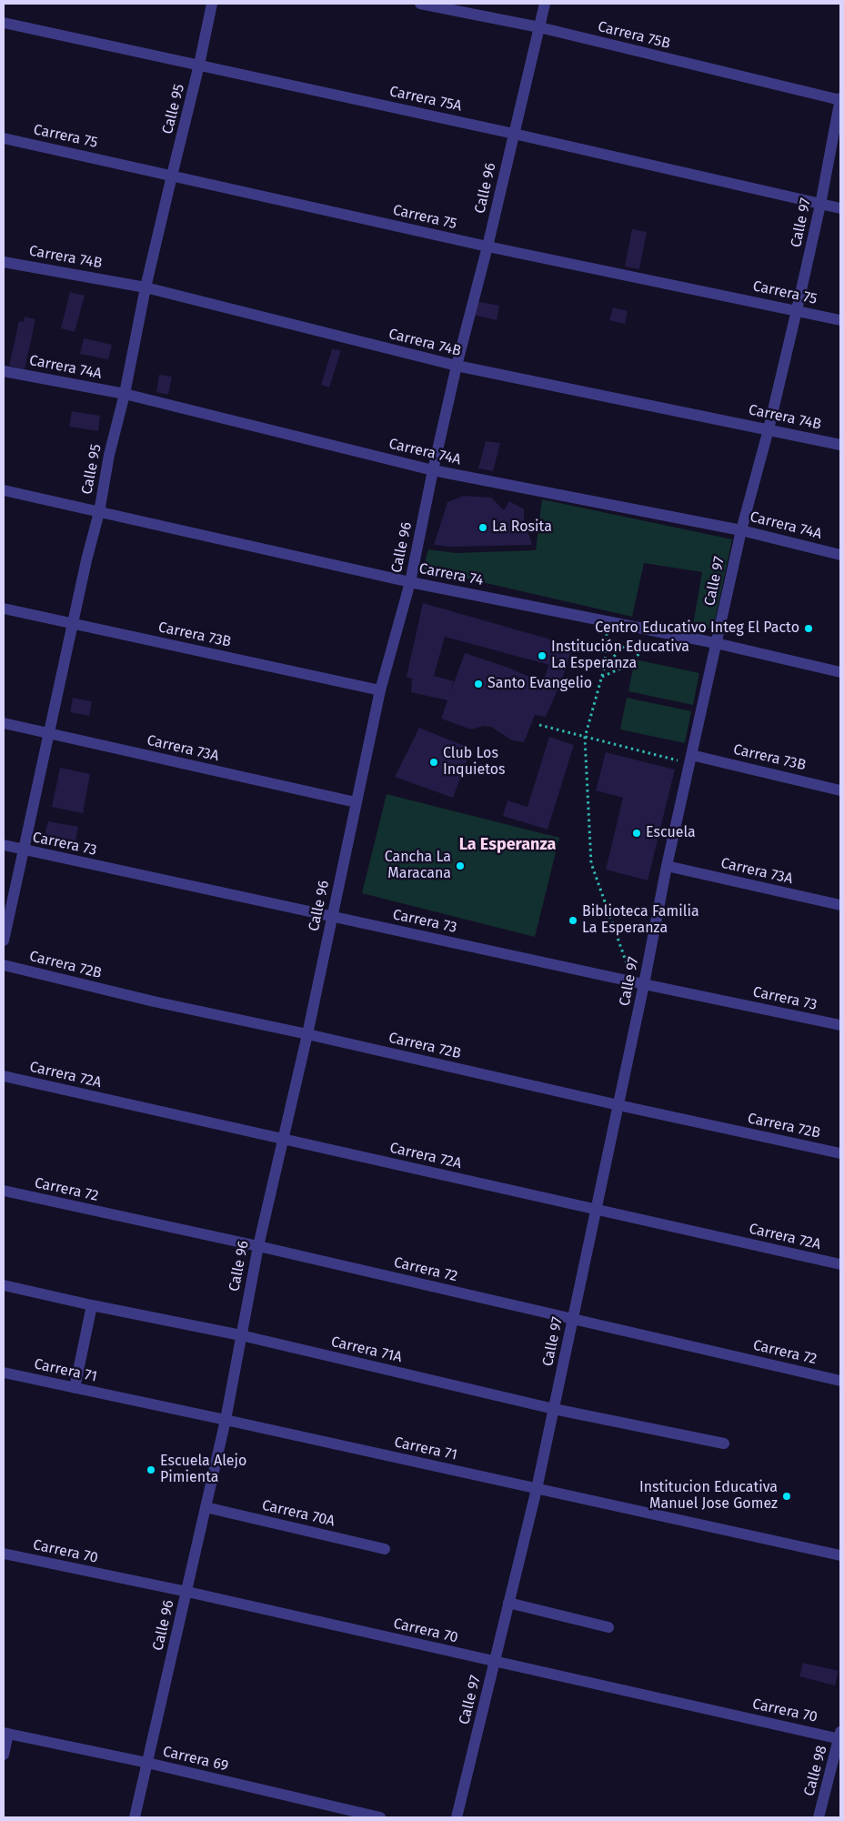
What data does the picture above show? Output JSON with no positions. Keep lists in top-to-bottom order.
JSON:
{
  "streets": {
    "street": [
      "Carrera 75B",
      "Carrera 75A",
      "Calle 95",
      "Carrera 75",
      "Calle 96",
      "Calle 97",
      "Carrera 74B",
      "Carrera 74A",
      "Carrera 74",
      "Carrera 73B",
      "Carrera 73A",
      "Carrera 73",
      "Carrera 72B",
      "Carrera 72A",
      "Carrera 72",
      "Carrera 71A",
      "Carrera 71",
      "Carrera 70A",
      "Carrera 70",
      "Carrera 69",
      "Calle 98"
    ]
  },
  "crossings": [
    ["Carrera 75B", "Calle 96"],
    ["Carrera 75B", "Calle 97"],
    ["Carrera 75A", "Calle 95"],
    ["Carrera 75A", "Calle 96"],
    ["Carrera 75A", "Calle 97"],
    ["Calle 95", "Carrera 75"],
    ["Calle 95", "Carrera 74B"],
    ["Calle 95", "Carrera 74A"],
    ["Calle 95", "Carrera 74"],
    ["Calle 95", "Carrera 73B"],
    ["Calle 95", "Carrera 73A"],
    ["Calle 95", "Carrera 73"],
    ["Carrera 75", "Calle 96"],
    ["Carrera 75", "Calle 97"],
    ["Calle 96", "Carrera 74B"],
    ["Calle 96", "Carrera 74A"],
    ["Calle 96", "Carrera 74"],
    ["Calle 96", "Carrera 73B"],
    ["Calle 96", "Carrera 73A"],
    ["Calle 96", "Carrera 73"],
    ["Calle 96", "Carrera 72B"],
    ["Calle 96", "Carrera 72A"],
    ["Calle 96", "Carrera 72"],
    ["Calle 96", "Carrera 71A"],
    ["Calle 96", "Carrera 71"],
    ["Calle 96", "Carrera 70A"],
    ["Calle 96", "Carrera 70"],
    ["Calle 96", "Carrera 69"],
    ["Calle 97", "Carrera 74B"],
    ["Calle 97", "Carrera 74A"],
    ["Calle 97", "Carrera 74"],
    ["Calle 97", "Carrera 73B"],
    ["Calle 97", "Carrera 73A"],
    ["Calle 97", "Carrera 73"],
    ["Calle 97", "Carrera 72B"],
    ["Calle 97", "Carrera 72A"],
    ["Calle 97", "Carrera 72"],
    ["Calle 97", "Carrera 71A"],
    ["Calle 97", "Carrera 71"],
    ["Calle 97", "Carrera 70"],
    ["Carrera 70", "Calle 98"]
  ],
  "districts": ["La Esperanza"],
  "places": [
    "La Rosita",
    "Centro Educativo Integ El Pacto",
    "Institución Educativa La Esperanza",
    "Santo Evangelio",
    "Club Los Inquietos",
    "Escuela",
    "Cancha La Maracana",
    "Biblioteca Familia La Esperanza",
    "Escuela Alejo Pimienta",
    "Institucion Educativa Manuel Jose Gomez"
  ]
}
